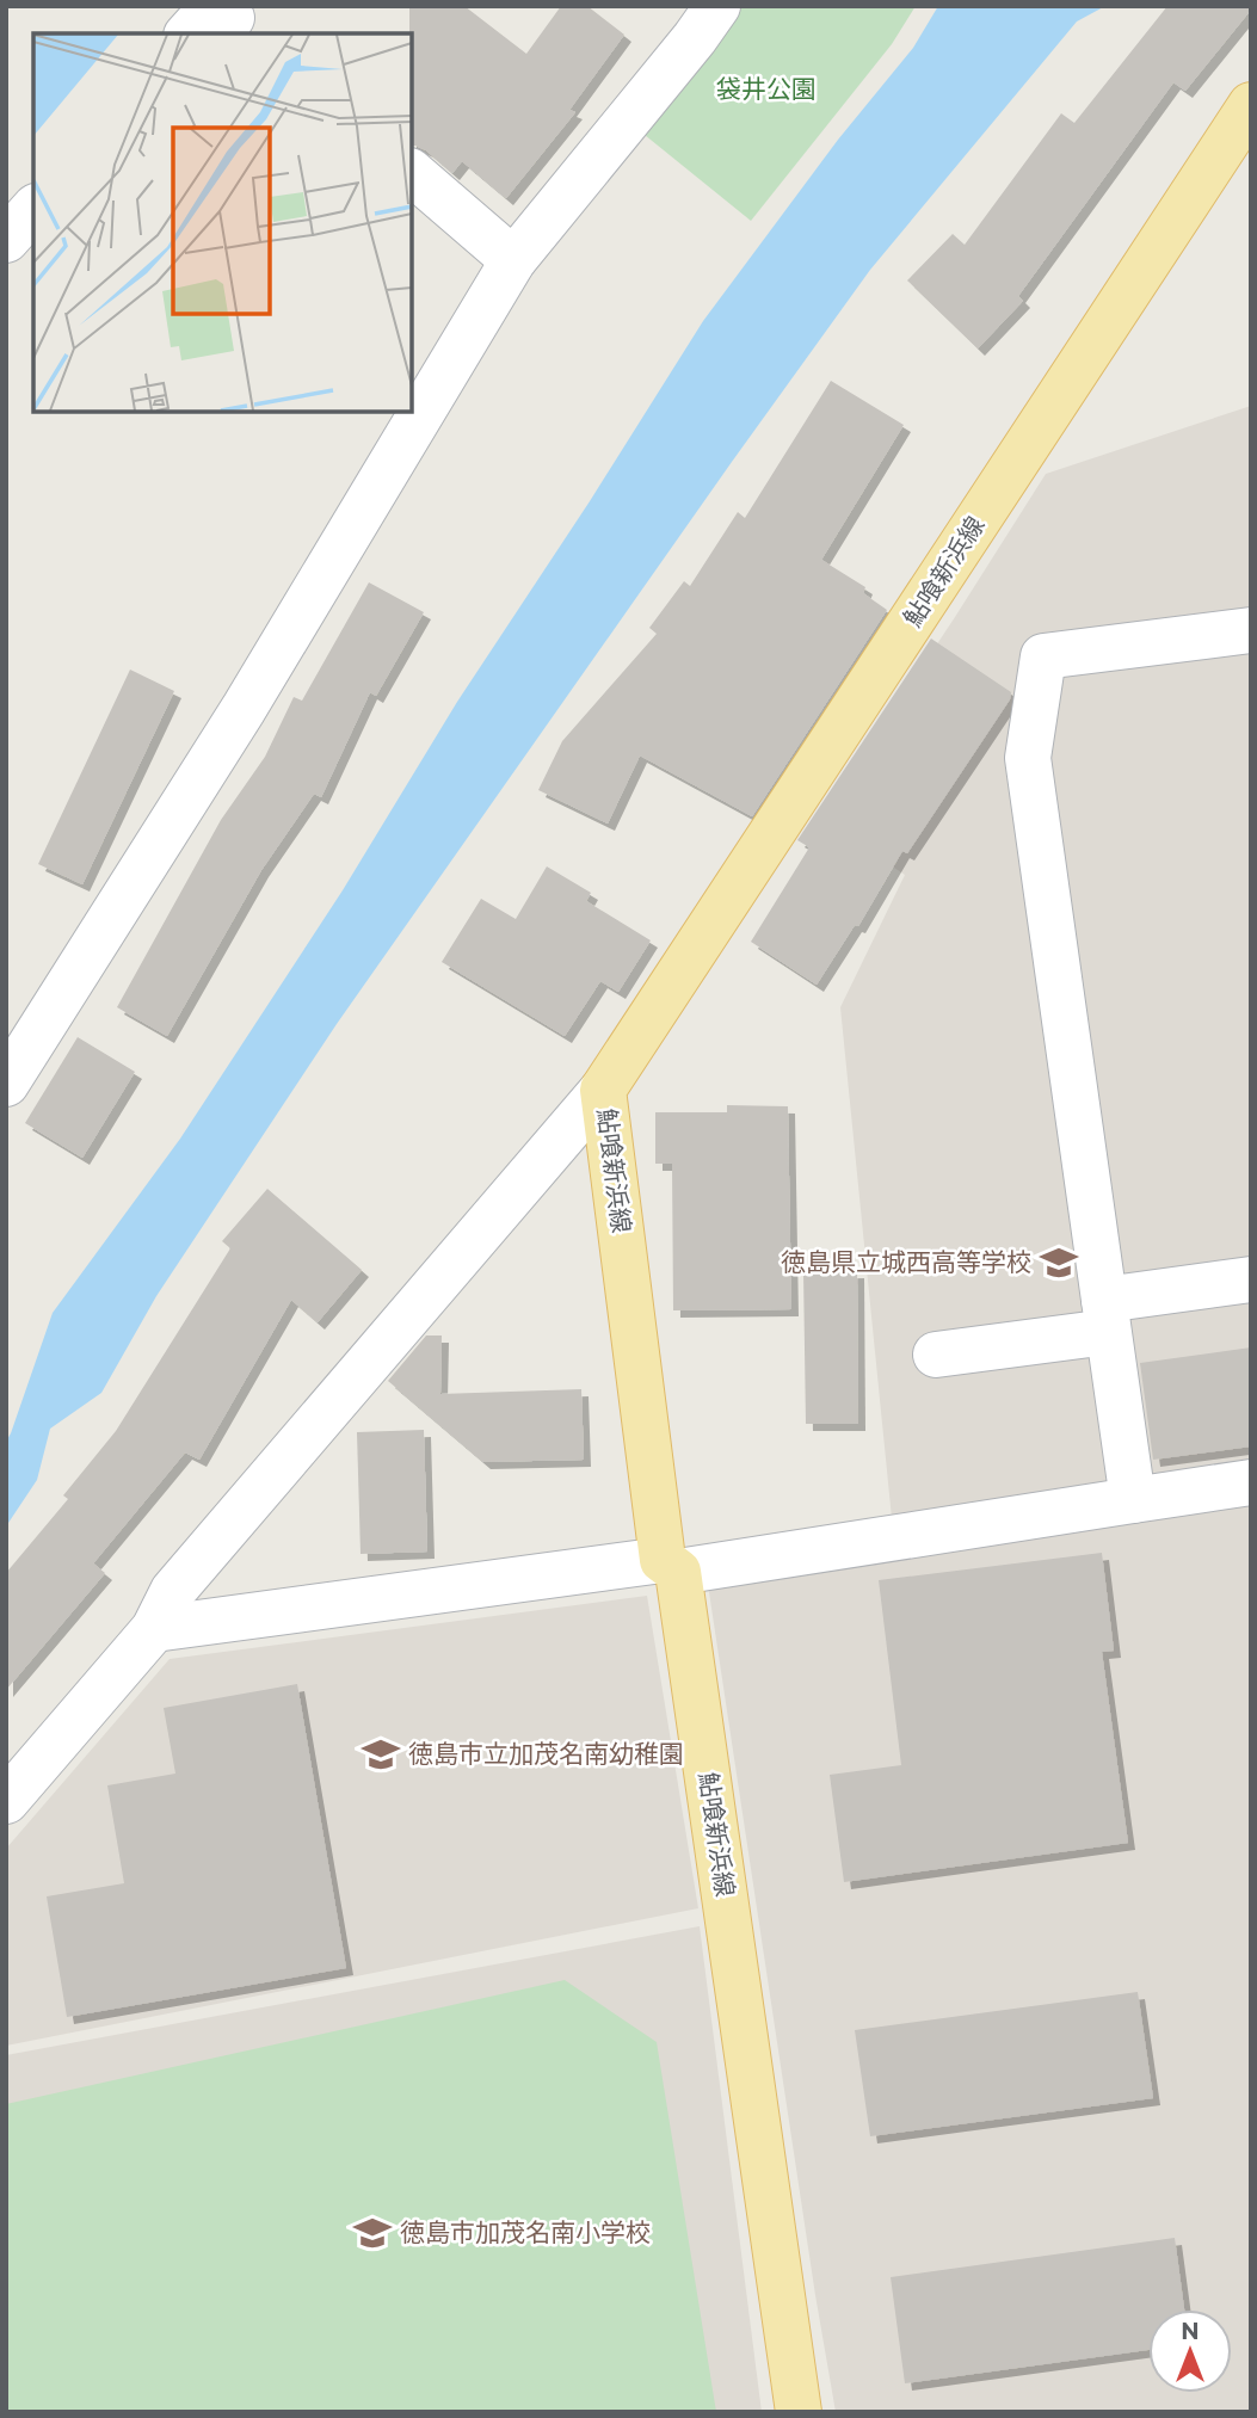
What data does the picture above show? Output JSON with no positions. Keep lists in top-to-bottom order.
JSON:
{
  "streets": {
    "main road": ["鮎喰新浜線"]
  },
  "parks": ["袋井公園"],
  "places": {
    "school or university": ["徳島県立城西高等学校", "徳島市立加茂名南幼稚園", "徳島市加茂名南小学校"]
  },
  "north": "top"
}
